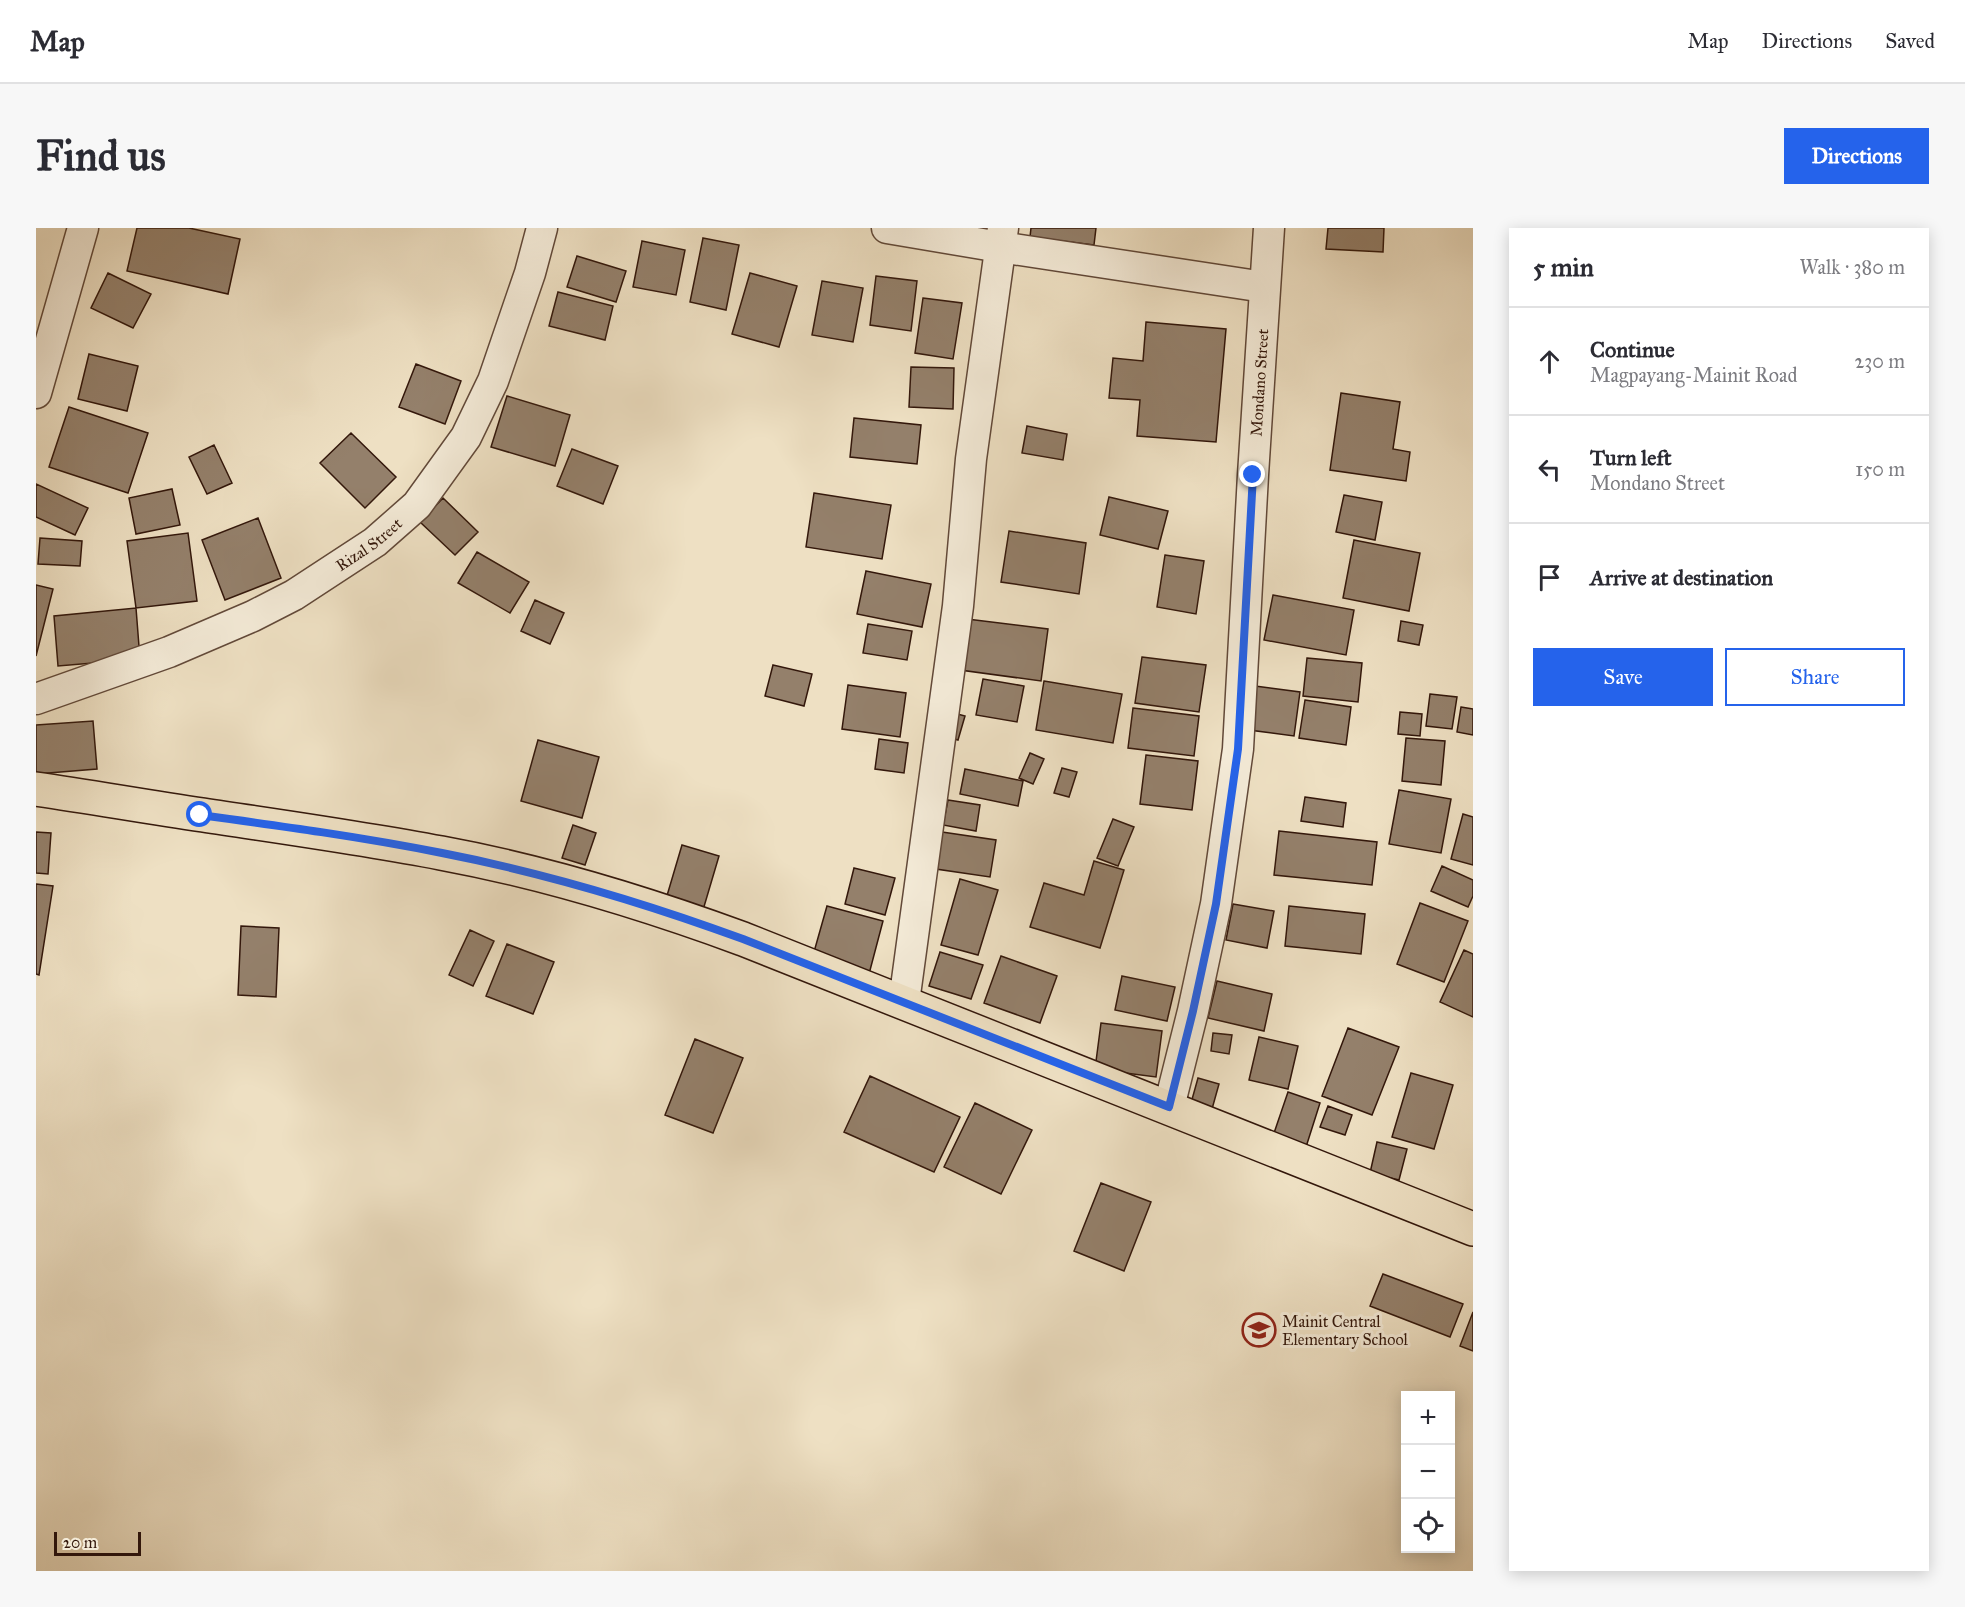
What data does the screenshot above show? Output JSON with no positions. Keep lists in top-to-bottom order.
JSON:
{
  "streets": {
    "street": ["Mondano Street", "Rizal Street"]
  },
  "places": {
    "school or university": ["Mainit Central Elementary School"]
  },
  "scale_bar": "20 m",
  "page": {
    "header": "Map",
    "nav": ["Map", "Directions", "Saved"],
    "buttons": [
      "Directions",
      ["Save", "Share"]
    ],
    "title": "Find us",
    "heading": ["5 min", "Walk · 380 m"],
    "list": [
      ["Continue", "Magpayang-Mainit Road", "230 m"],
      ["Turn left", "Mondano Street", "150 m"],
      "Arrive at destination"
    ],
    "map_buttons": ["+", "−"],
    "scale": "20 m"
  }
}
